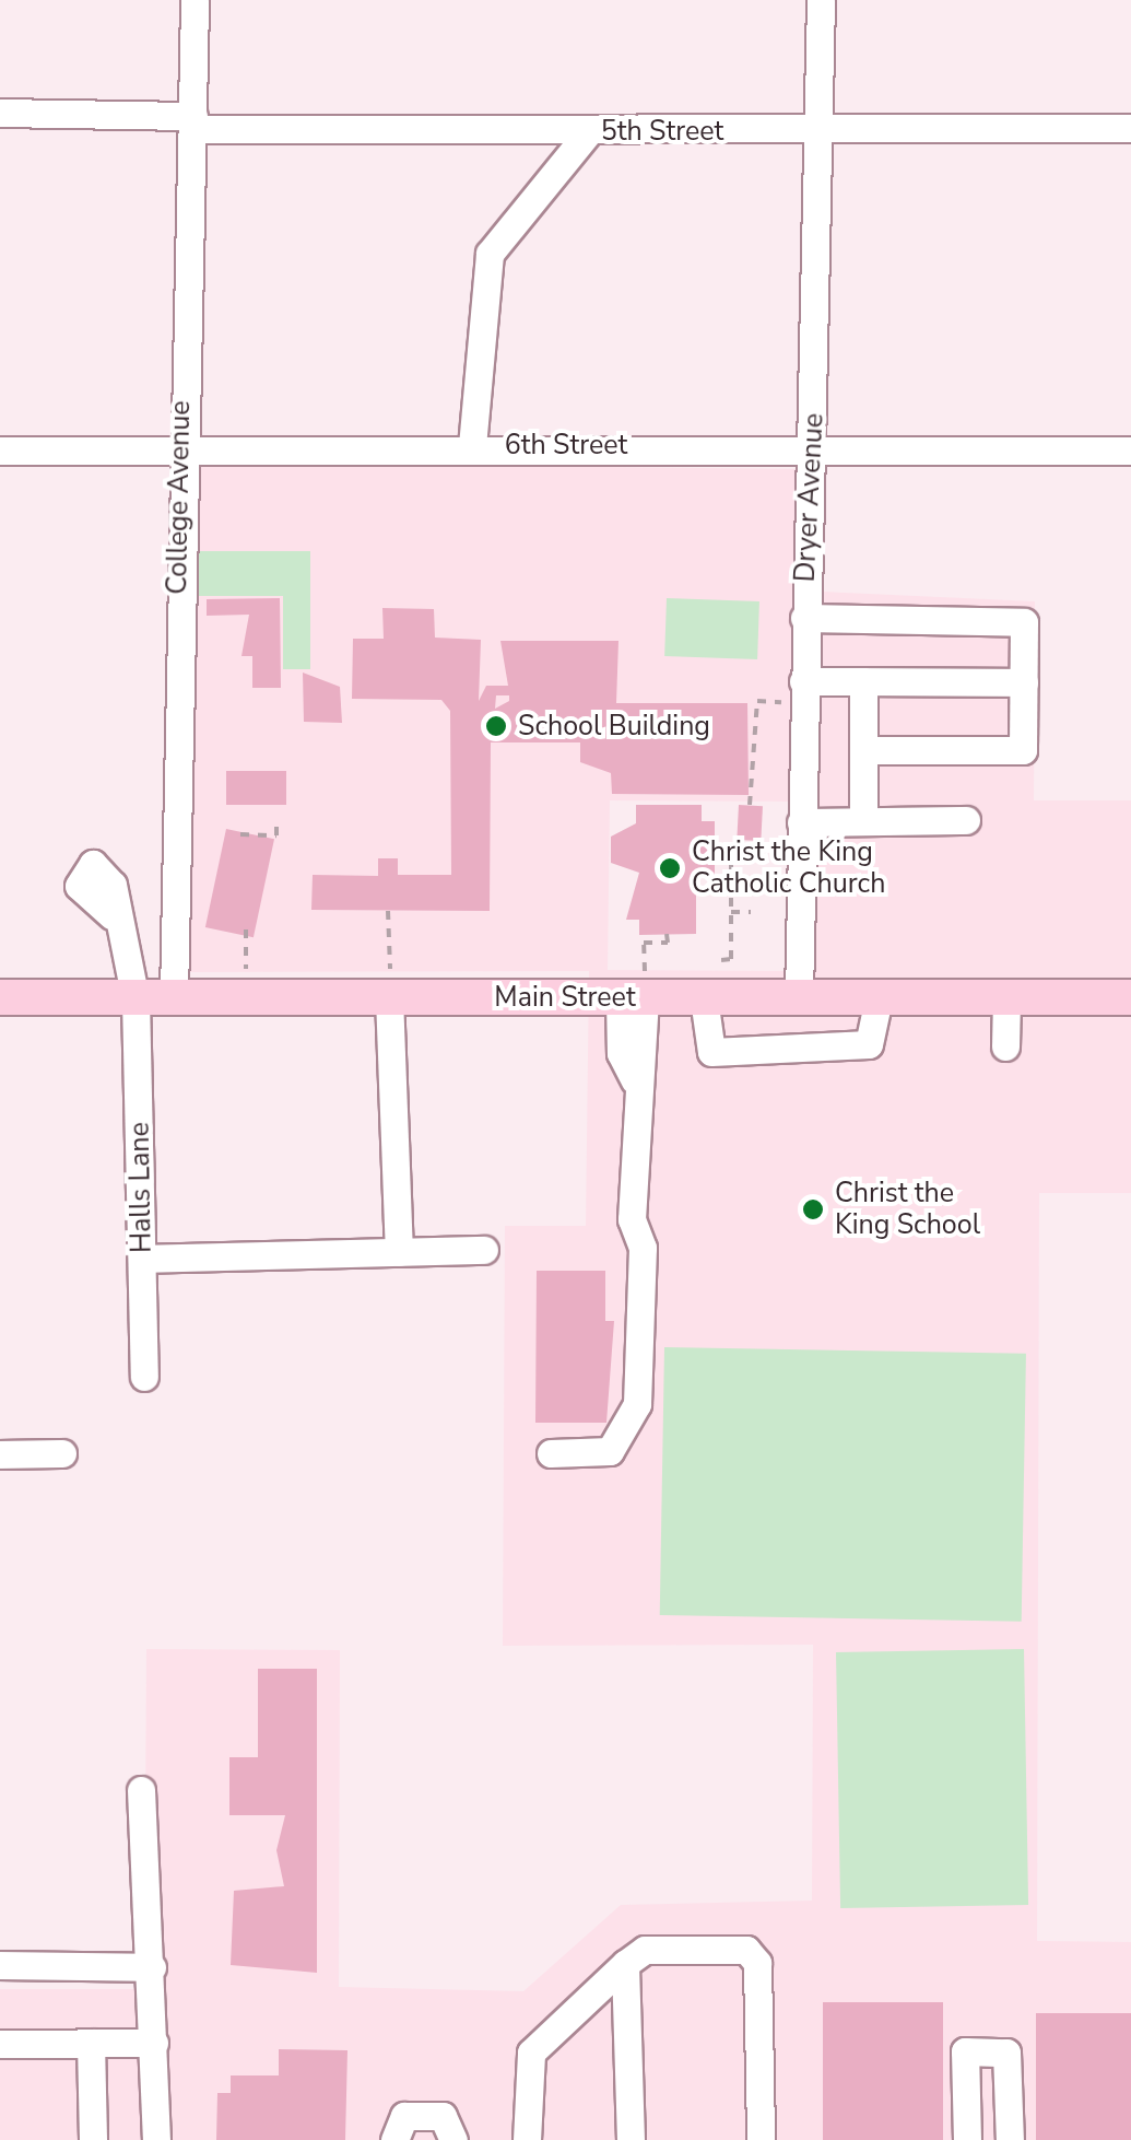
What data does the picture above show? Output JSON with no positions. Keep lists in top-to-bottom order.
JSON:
{
  "streets": {
    "main road": ["Main Street"],
    "street": [
      "5th Street",
      "6th Street",
      "College Avenue",
      "Dryer Avenue",
      "Halls Lane"
    ]
  },
  "crossings": [
    ["5th Street", "College Avenue"],
    ["5th Street", "Dryer Avenue"],
    ["6th Street", "College Avenue"],
    ["6th Street", "Dryer Avenue"],
    ["College Avenue", "Main Street"],
    ["Dryer Avenue", "Main Street"],
    ["Main Street", "Halls Lane"]
  ],
  "places": ["School Building", "Christ the King Catholic Church", "Christ the King School"]
}
